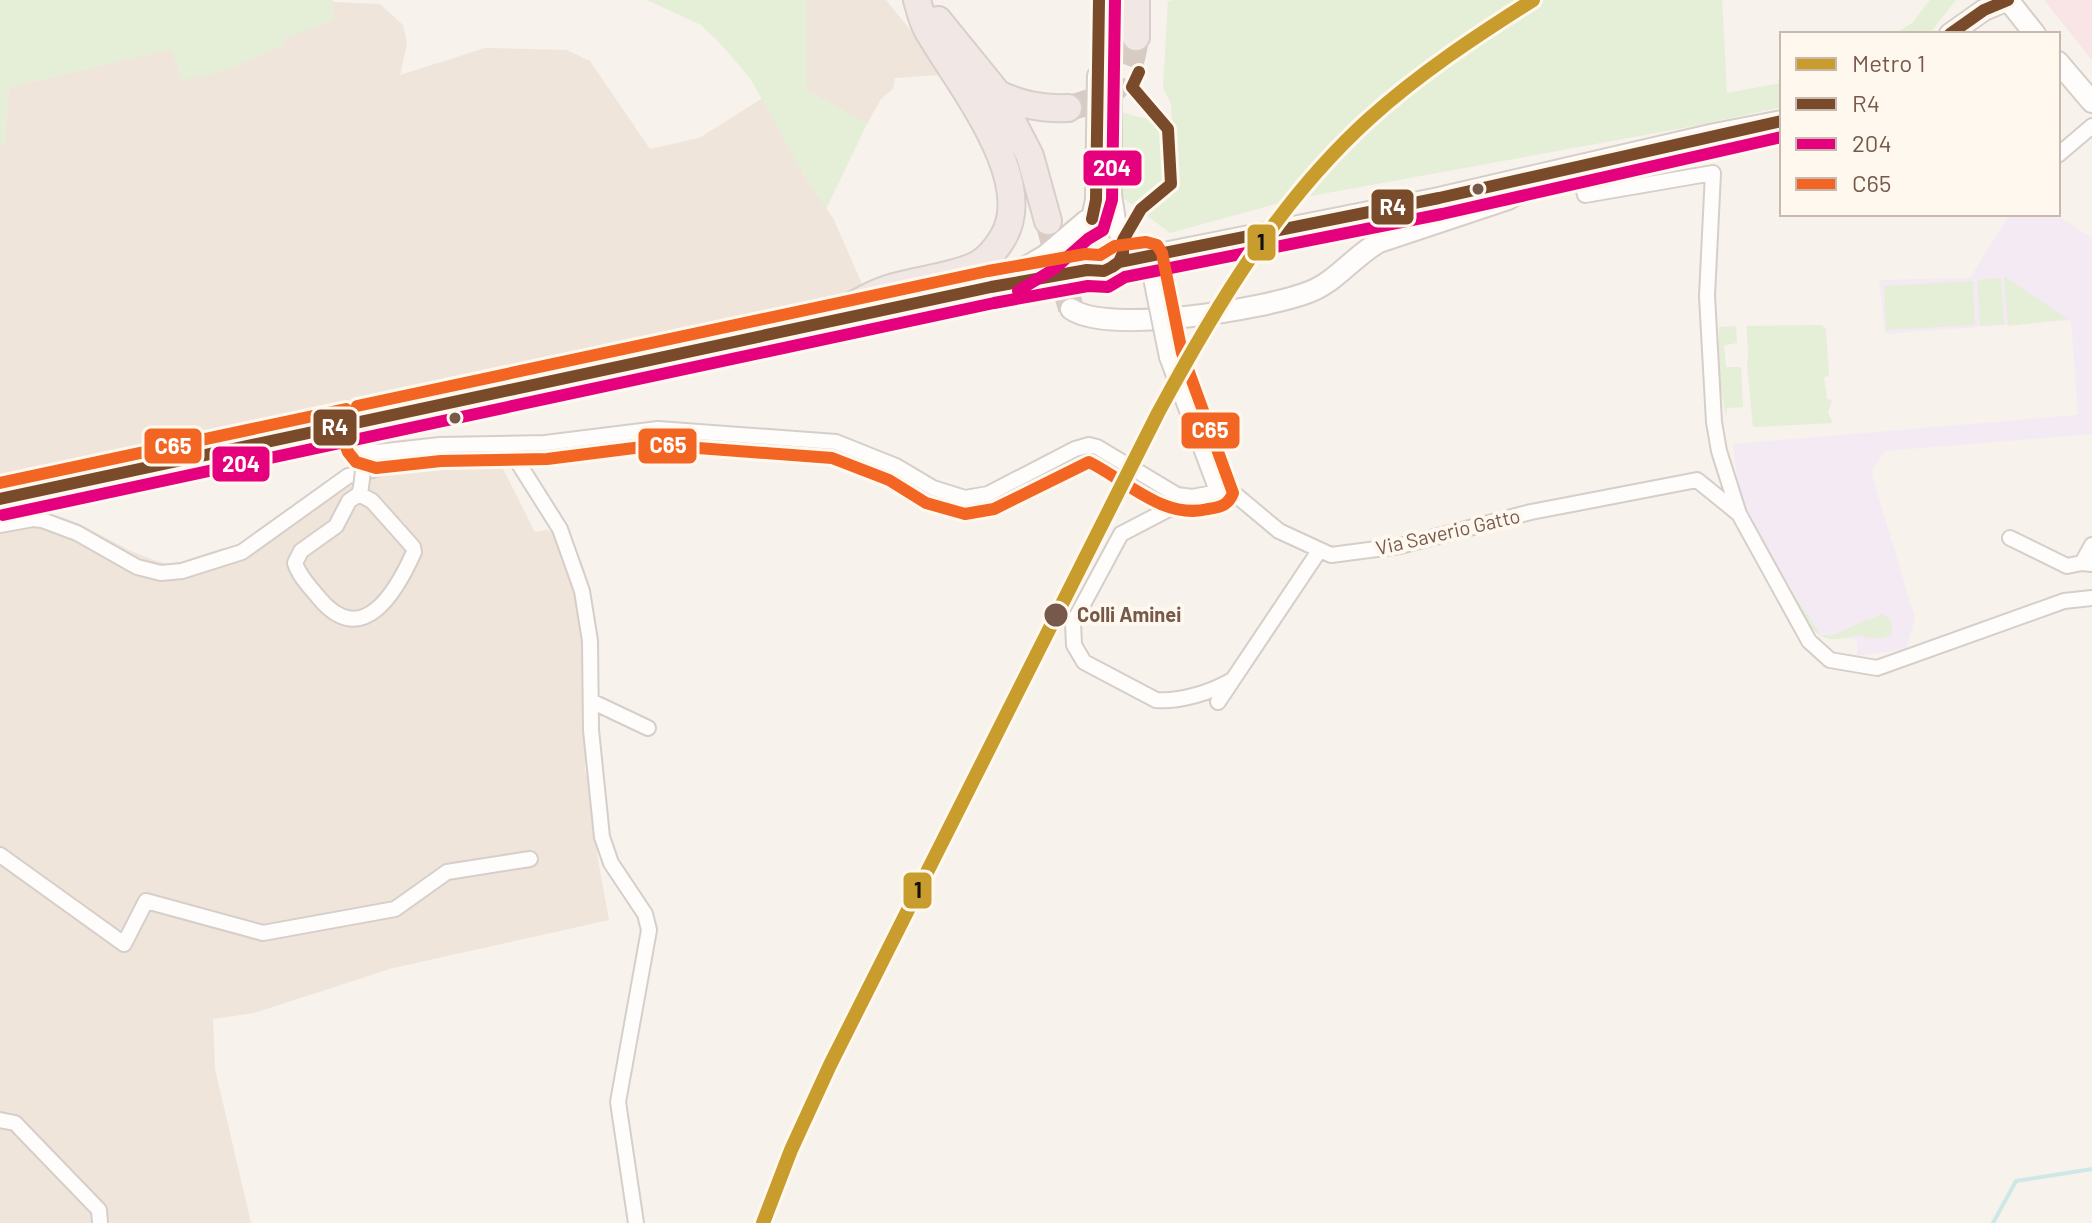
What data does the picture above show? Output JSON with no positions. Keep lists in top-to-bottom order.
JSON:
{
  "streets": {
    "street": ["Via Saverio Gatto"]
  },
  "places": ["Colli Aminei"],
  "lines": [
    "metro line 1",
    "transit line R4",
    "transit line 204",
    "transit line C65"
  ],
  "legend": [
    "Metro 1",
    "R4",
    "204",
    "C65"
  ]
}
